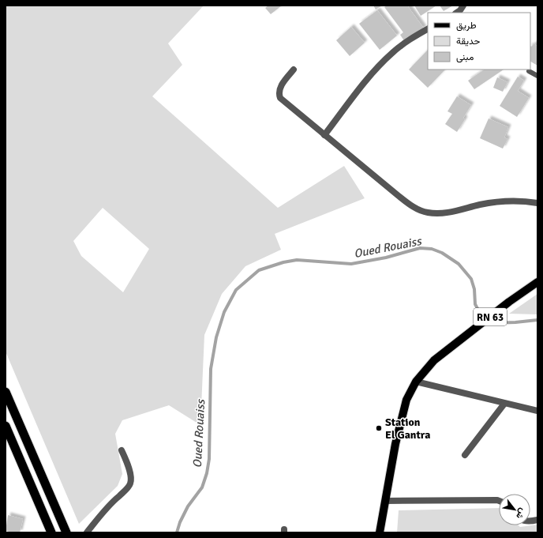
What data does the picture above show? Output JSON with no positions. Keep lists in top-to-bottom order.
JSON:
{
  "streets": {
    "main road": ["RN 63"]
  },
  "water": ["Oued Rouaiss"],
  "places": ["Station El Gantra"],
  "legend": ["طريق", "حديقة", "مبنى"],
  "north": "bottom right"
}
